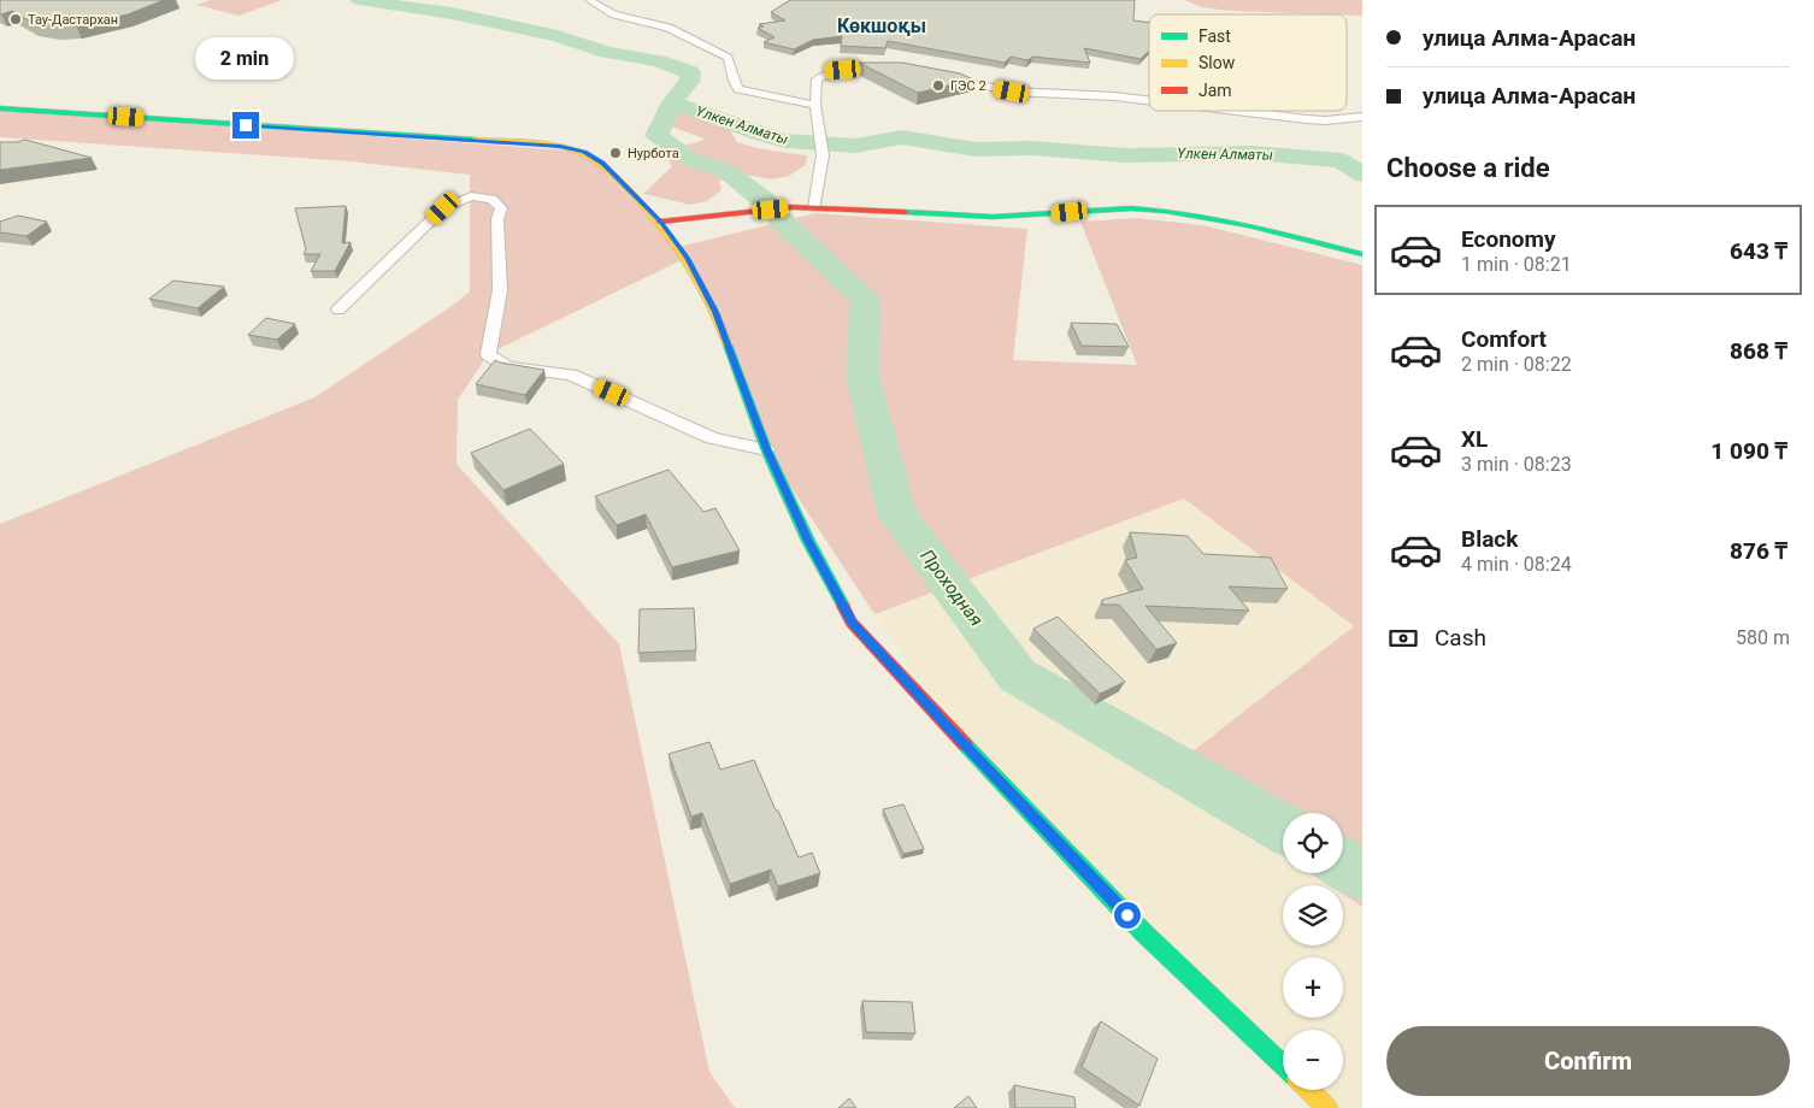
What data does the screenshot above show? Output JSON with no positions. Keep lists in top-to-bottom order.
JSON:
{
  "districts": ["Көкшоқы"],
  "water": ["Үлкен Алматы", "Проходная"],
  "places": ["Тау-Дастархан", "ГЭС 2", "Нурбота"],
  "legend": ["Fast", "Slow", "Jam"],
  "page": {
    "banner": ["улица Алма-Арасан", "улица Алма-Арасан"],
    "bubble": "2 min",
    "heading": "Choose a ride",
    "list": [
      {
        "name": "Economy",
        "note": "1 min · 08:21",
        "value": "643 ₸"
      },
      {
        "name": "Comfort",
        "note": "2 min · 08:22",
        "value": "868 ₸"
      },
      {
        "name": "XL",
        "note": "3 min · 08:23",
        "value": "1 090 ₸"
      },
      {
        "name": "Black",
        "note": "4 min · 08:24",
        "value": "876 ₸"
      }
    ],
    "pay": ["Cash", "580 m"],
    "map_buttons": ["+", "−"],
    "buttons": "Confirm"
  }
}
